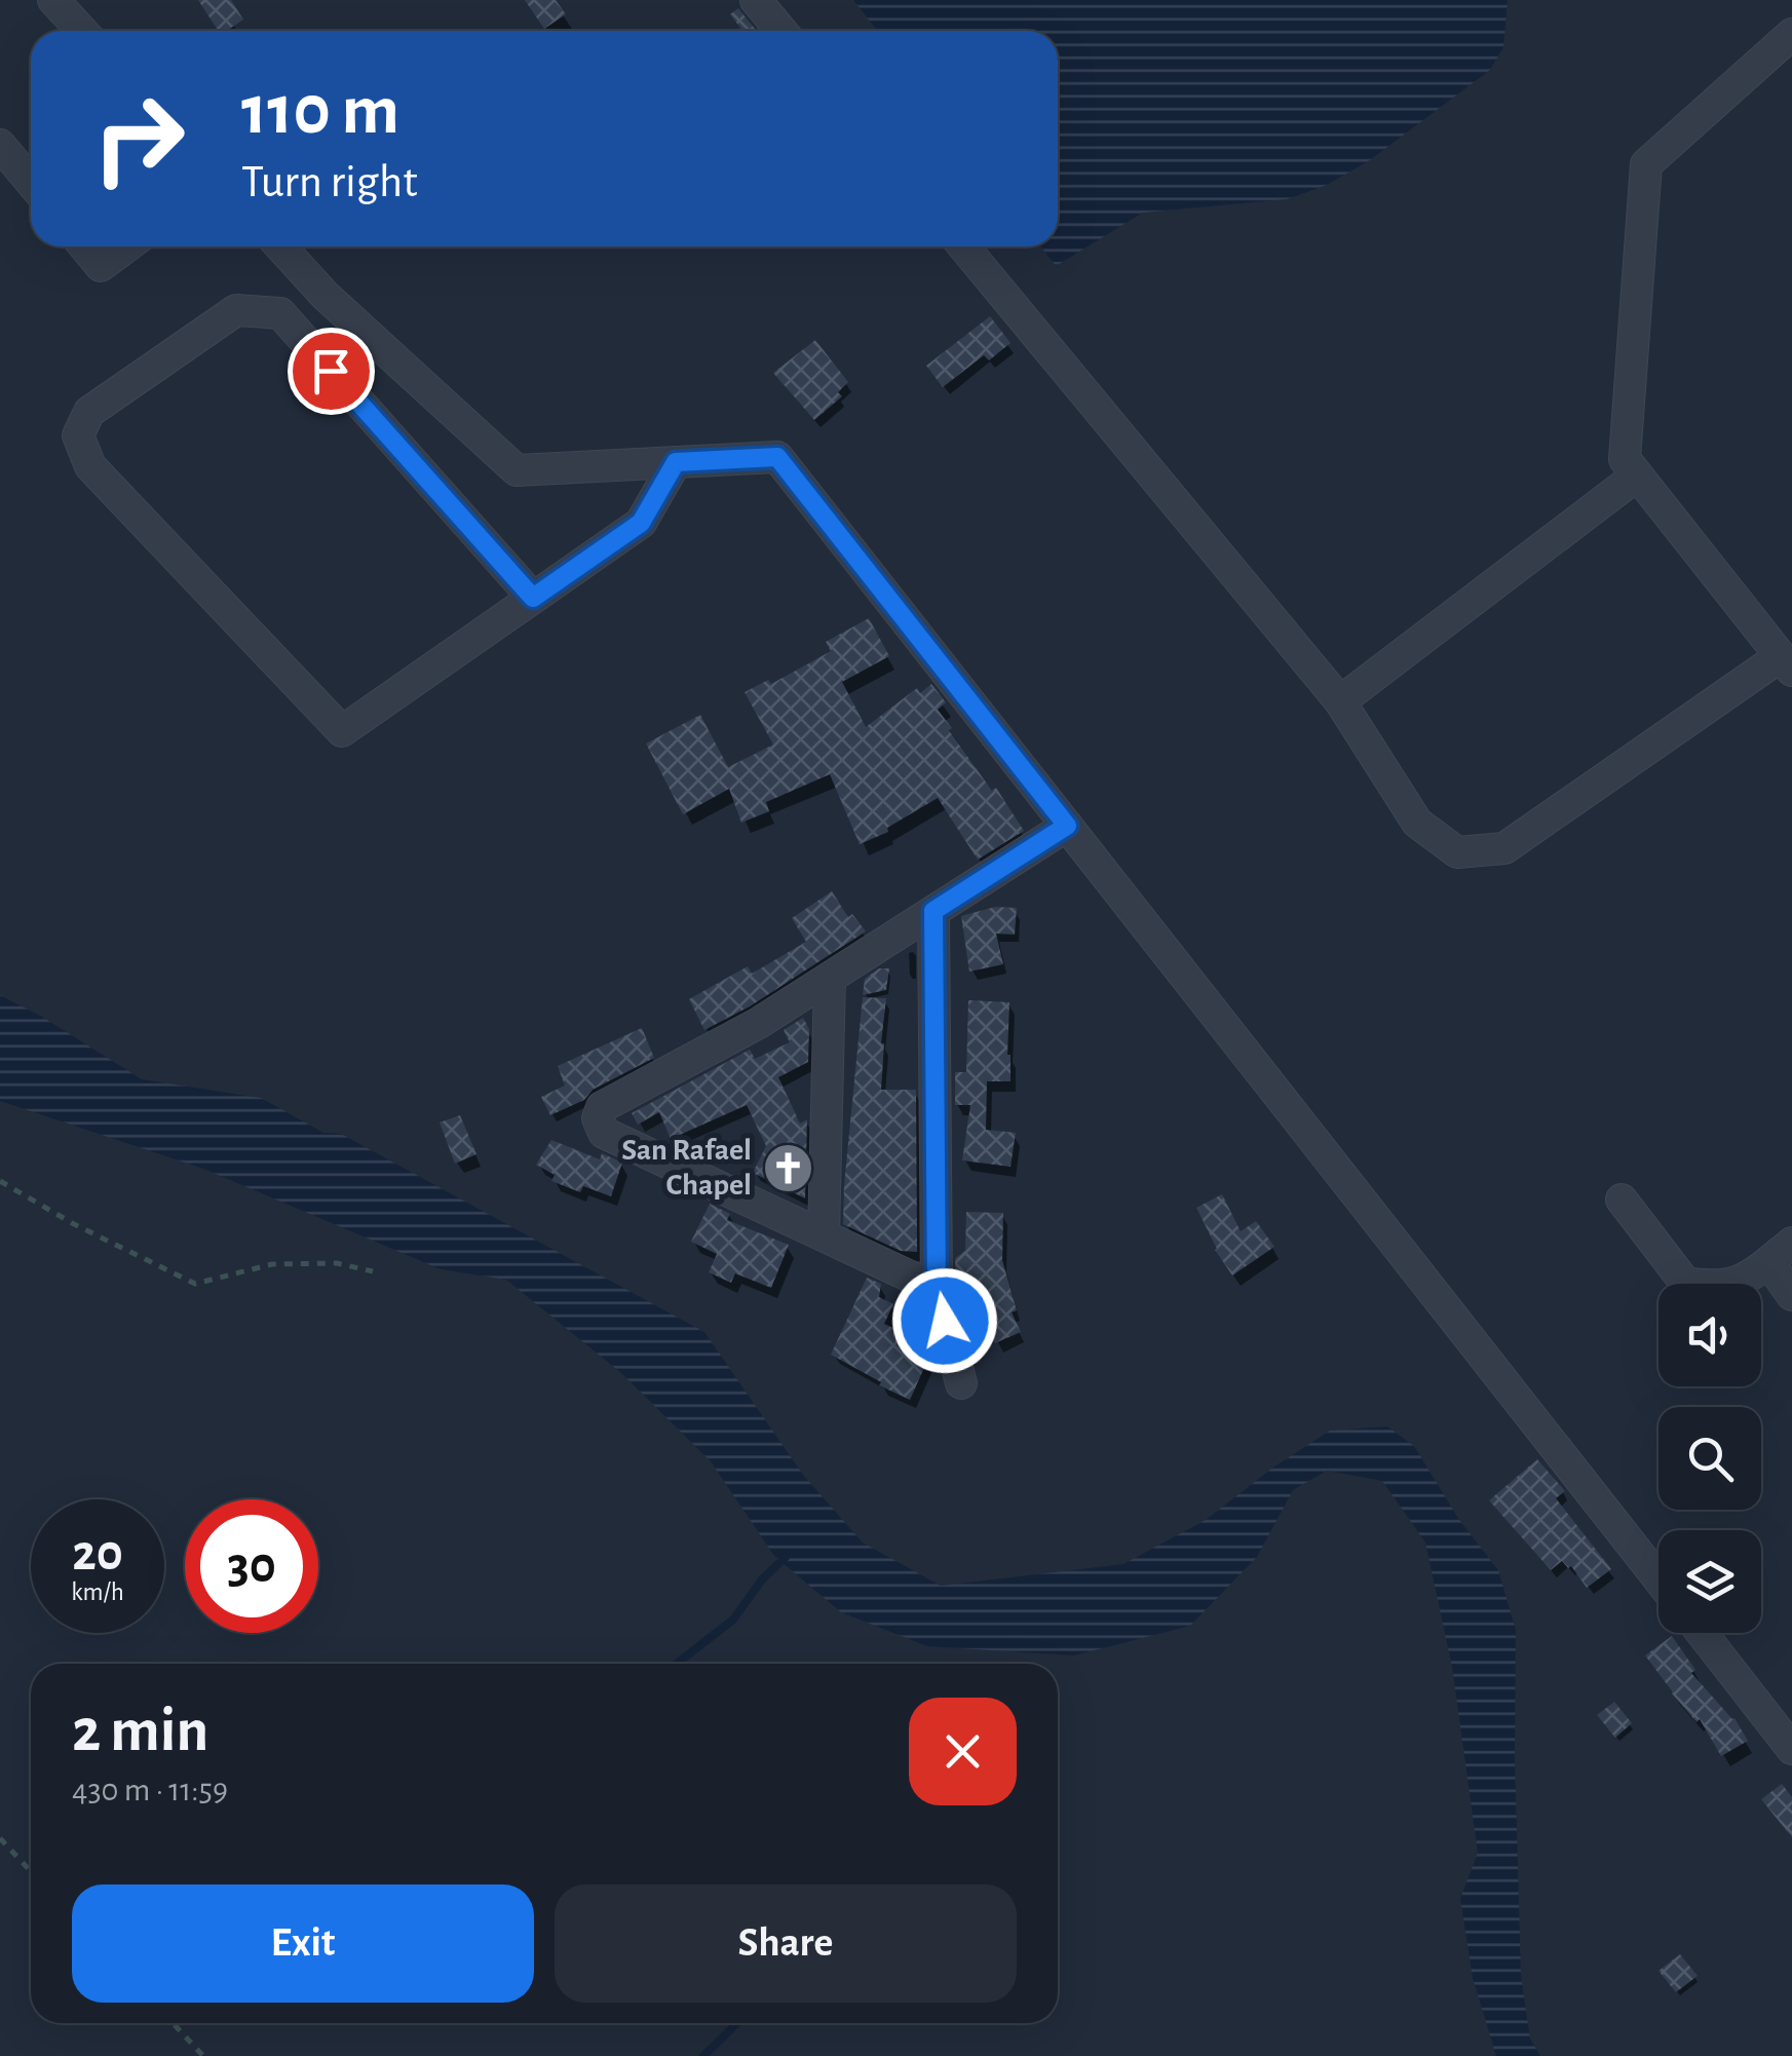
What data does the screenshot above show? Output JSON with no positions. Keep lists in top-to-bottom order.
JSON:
{
  "places": {
    "church": ["San Rafael Chapel"]
  },
  "page": {
    "turn": ["110 m", "Turn right"],
    "speed": "20 km/h",
    "limit": "30",
    "heading": ["2 min", "430 m · 11:59"],
    "buttons": ["Exit", "Share"]
  }
}
